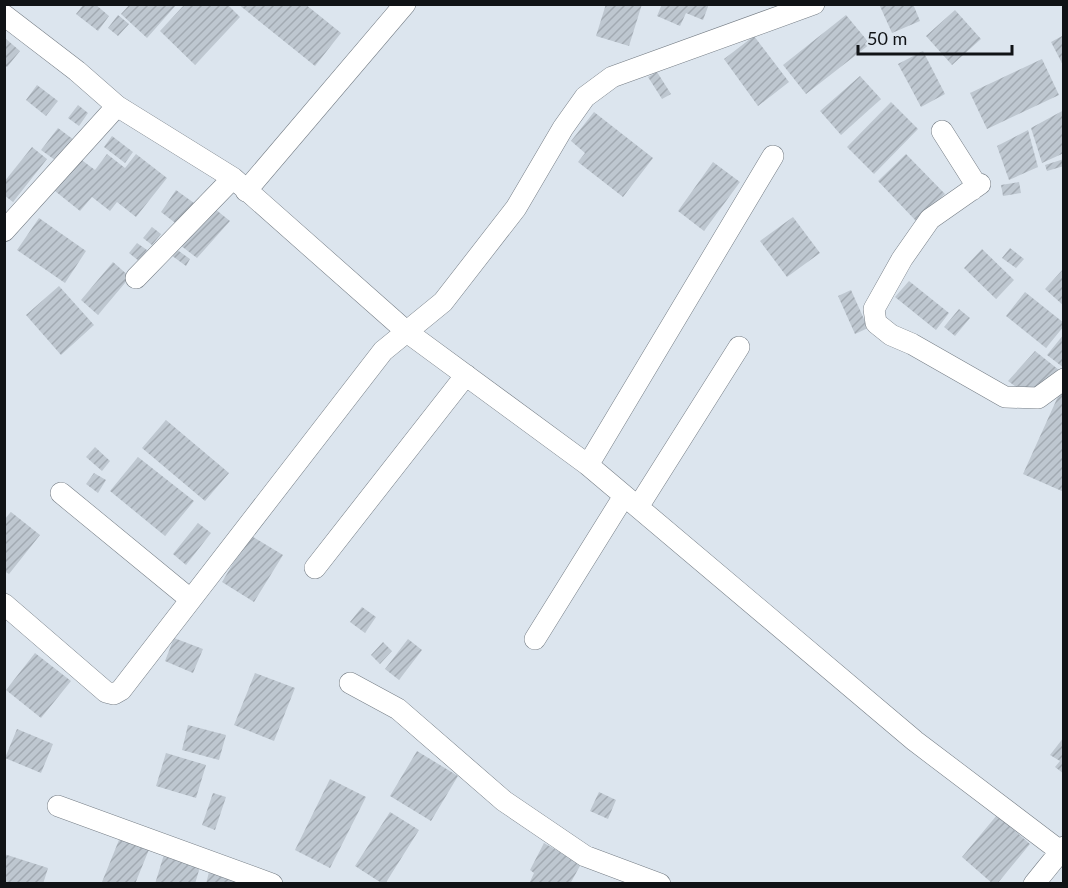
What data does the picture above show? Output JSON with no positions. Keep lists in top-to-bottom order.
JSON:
{
  "scale_bar": "50 m"
}
